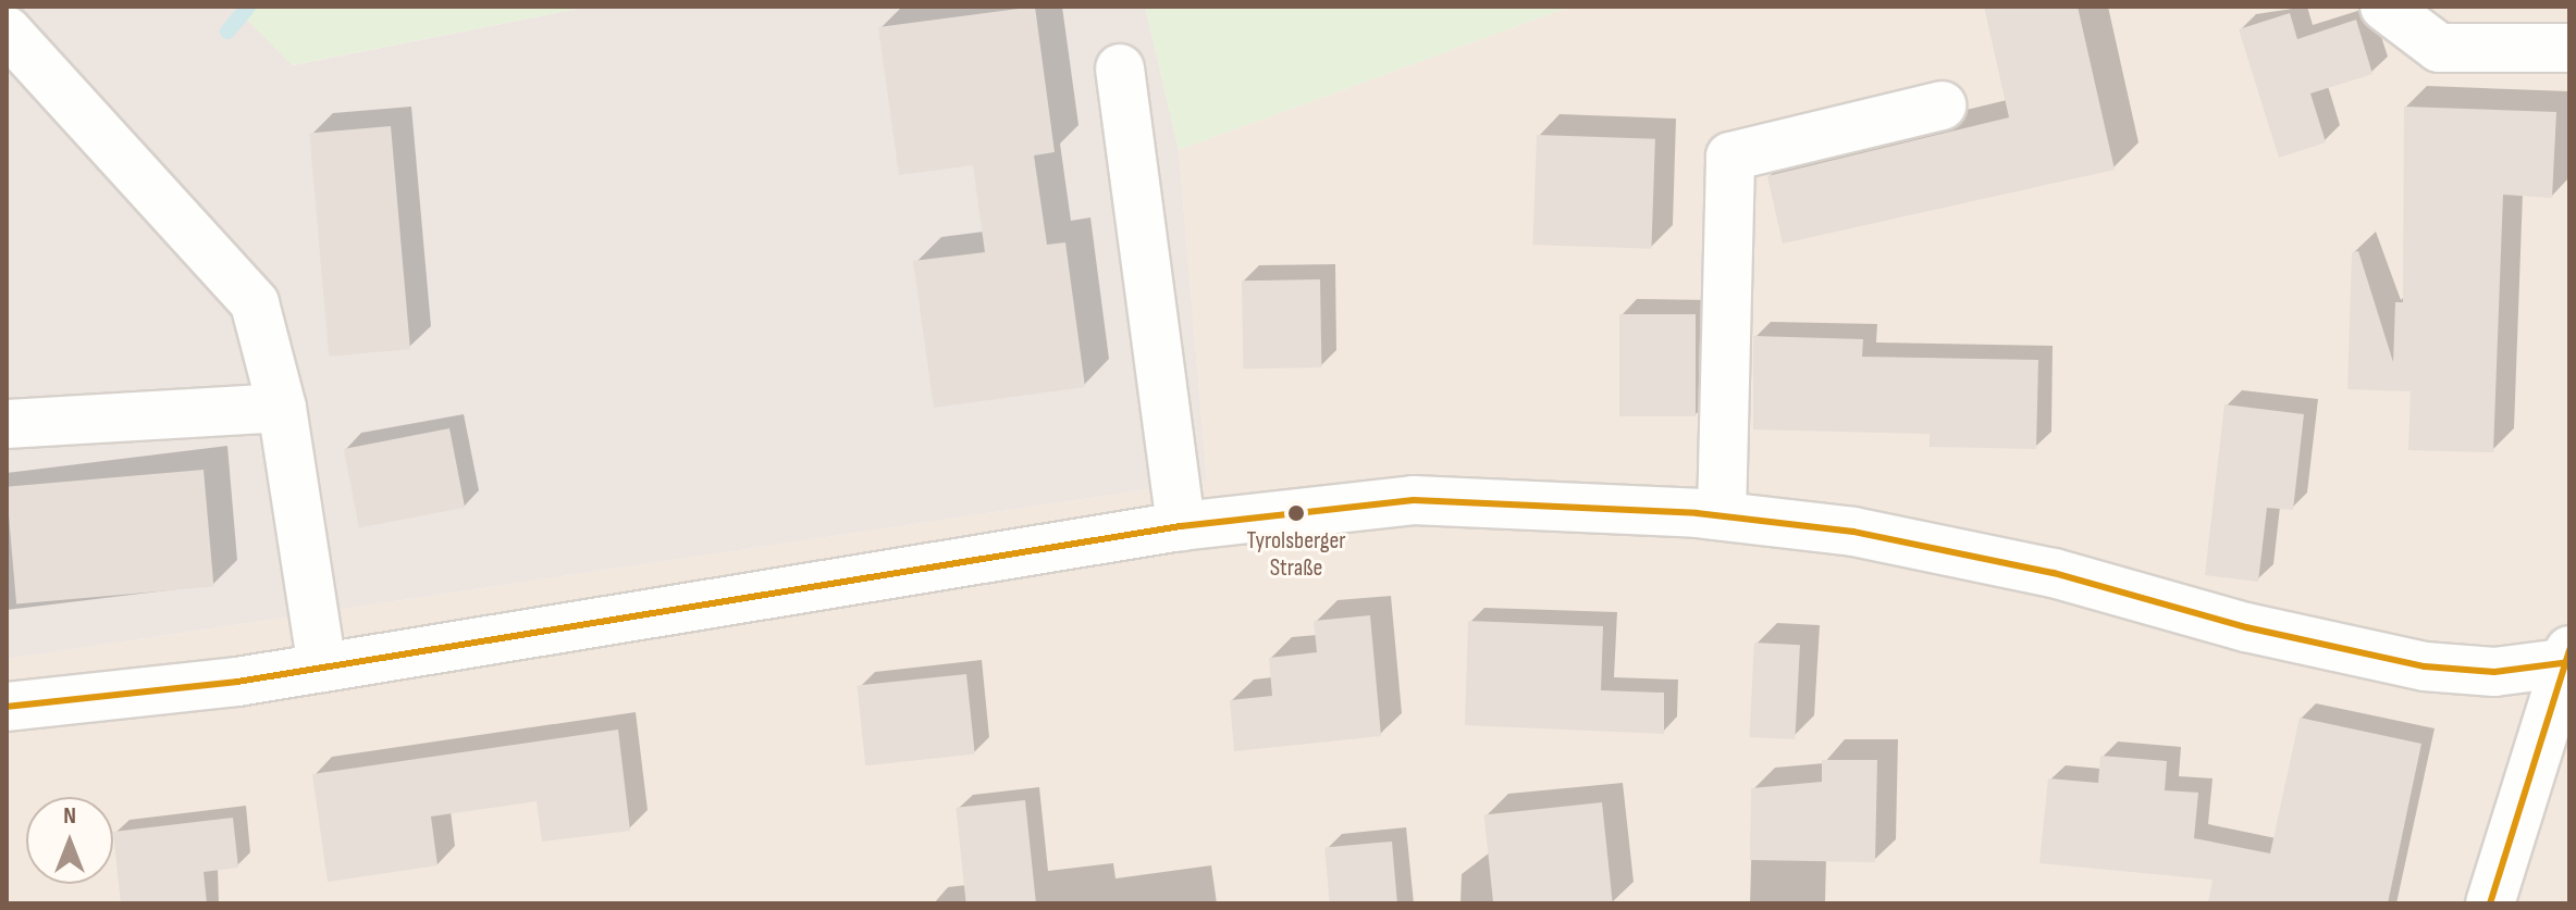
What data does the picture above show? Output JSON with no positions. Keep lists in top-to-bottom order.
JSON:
{
  "places": ["Tyrolsberger Straße"],
  "north": "top"
}
